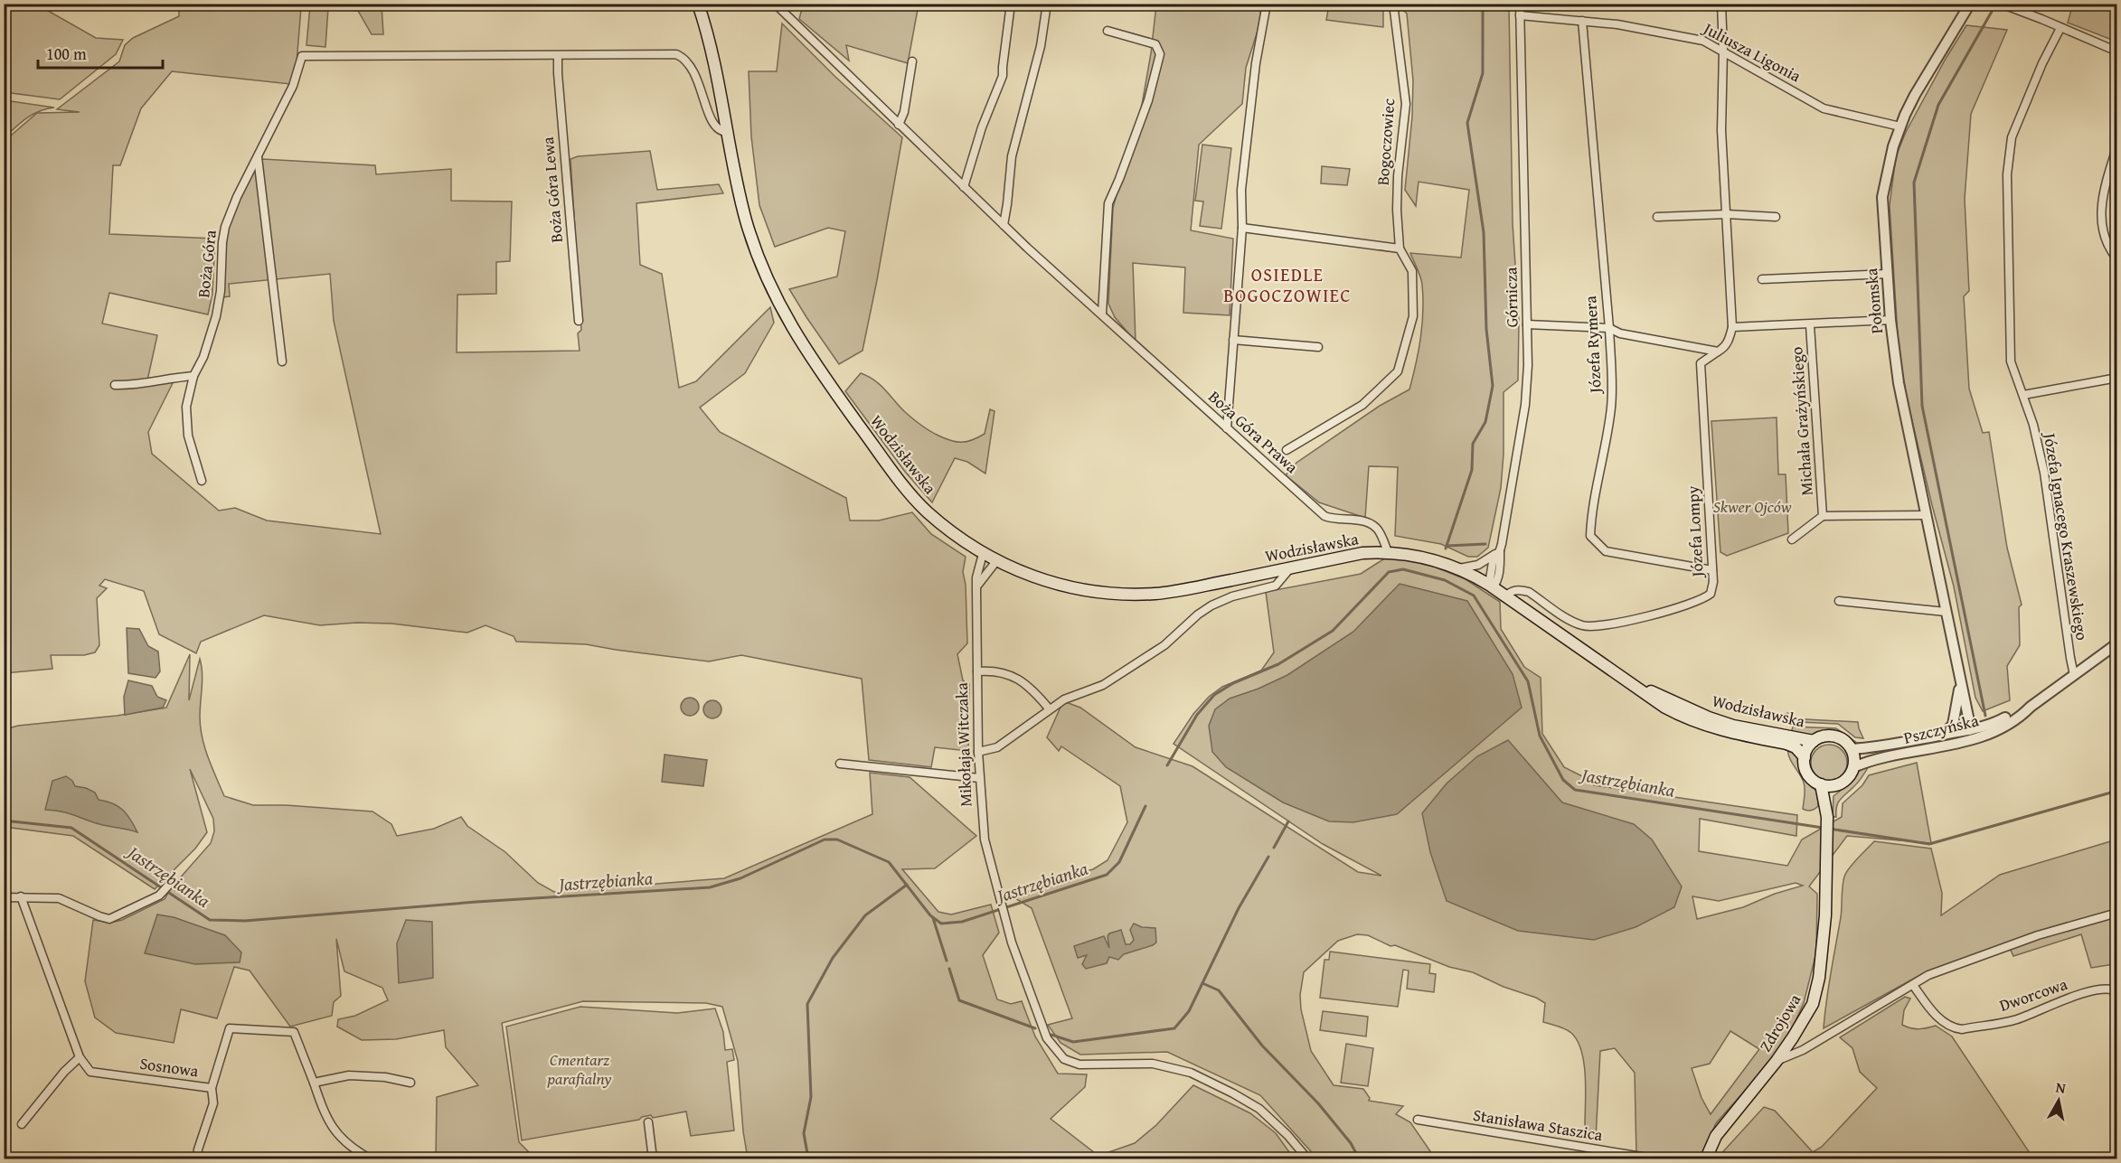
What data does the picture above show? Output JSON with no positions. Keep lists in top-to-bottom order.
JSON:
{
  "streets": {
    "main road": ["Wodzisławska", "Zdrojowa"],
    "street": [
      "Juliusza Ligonia",
      "Bogoczowiec",
      "Boża Góra Lewa",
      "Boża Góra",
      "Górnicza",
      "Połomska",
      "Józefa Rymera",
      "Michała Grażyńskiego",
      "Boża Góra Prawa",
      "Józefa Lompy",
      "Józefa Ignacego Kraszewskiego",
      "Pszczyńska",
      "Mikołaja Witczaka",
      "Dworcowa",
      "Sosnowa",
      "Stanisława Staszica"
    ]
  },
  "crossings": [
    ["Juliusza Ligonia", "Górnicza"],
    ["Juliusza Ligonia", "Połomska"],
    ["Juliusza Ligonia", "Józefa Rymera"],
    ["Boża Góra Lewa", "Boża Góra"],
    ["Górnicza", "Wodzisławska"],
    ["Połomska", "Michała Grażyńskiego"],
    ["Połomska", "Pszczyńska"],
    ["Józefa Rymera", "Józefa Lompy"],
    ["Boża Góra Prawa", "Wodzisławska"],
    ["Wodzisławska", "Józefa Lompy"],
    ["Wodzisławska", "Pszczyńska"],
    ["Wodzisławska", "Mikołaja Witczaka"],
    ["Wodzisławska", "Zdrojowa"],
    ["Józefa Ignacego Kraszewskiego", "Pszczyńska"],
    ["Pszczyńska", "Zdrojowa"]
  ],
  "districts": ["OSIEDLE BOGOCZOWIEC"],
  "water": ["Jastrzębianka"],
  "parks": ["Skwer Ojców", "Cmentarz parafialny"],
  "scale_bar": "100 m",
  "north": "top"
}
